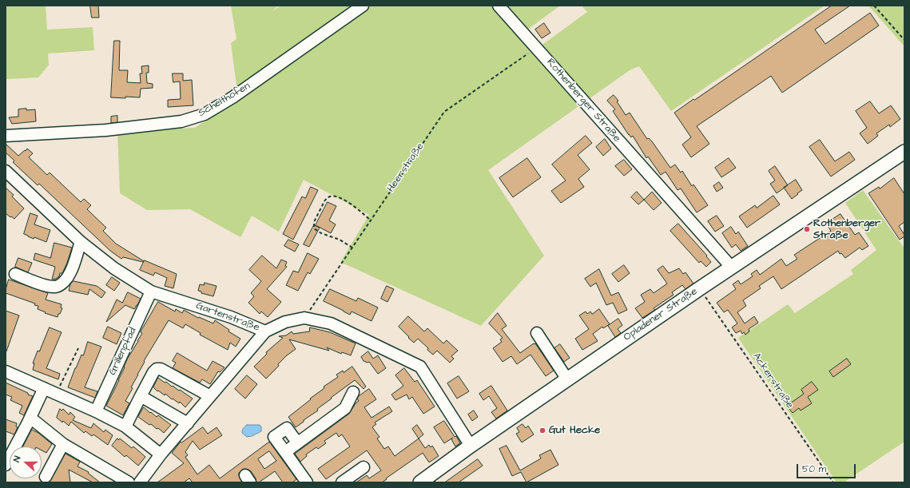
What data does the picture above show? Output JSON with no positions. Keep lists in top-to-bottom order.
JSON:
{
  "streets": {
    "main road": ["Opladener Straße"],
    "street": [
      "Schelthofen",
      "Rothenberger Straße",
      "Gartenstraße",
      "Grillenpfad"
    ],
    "path": ["Heerstraße", "Ackerstraße"]
  },
  "crossings": [
    ["Rothenberger Straße", "Heerstraße"],
    ["Rothenberger Straße", "Opladener Straße"],
    ["Heerstraße", "Gartenstraße"],
    ["Opladener Straße", "Gartenstraße"],
    ["Opladener Straße", "Ackerstraße"],
    ["Gartenstraße", "Grillenpfad"]
  ],
  "places": ["Rothenberger Straße", "Gut Hecke"],
  "scale_bar": "50 m",
  "north": "left"
}
